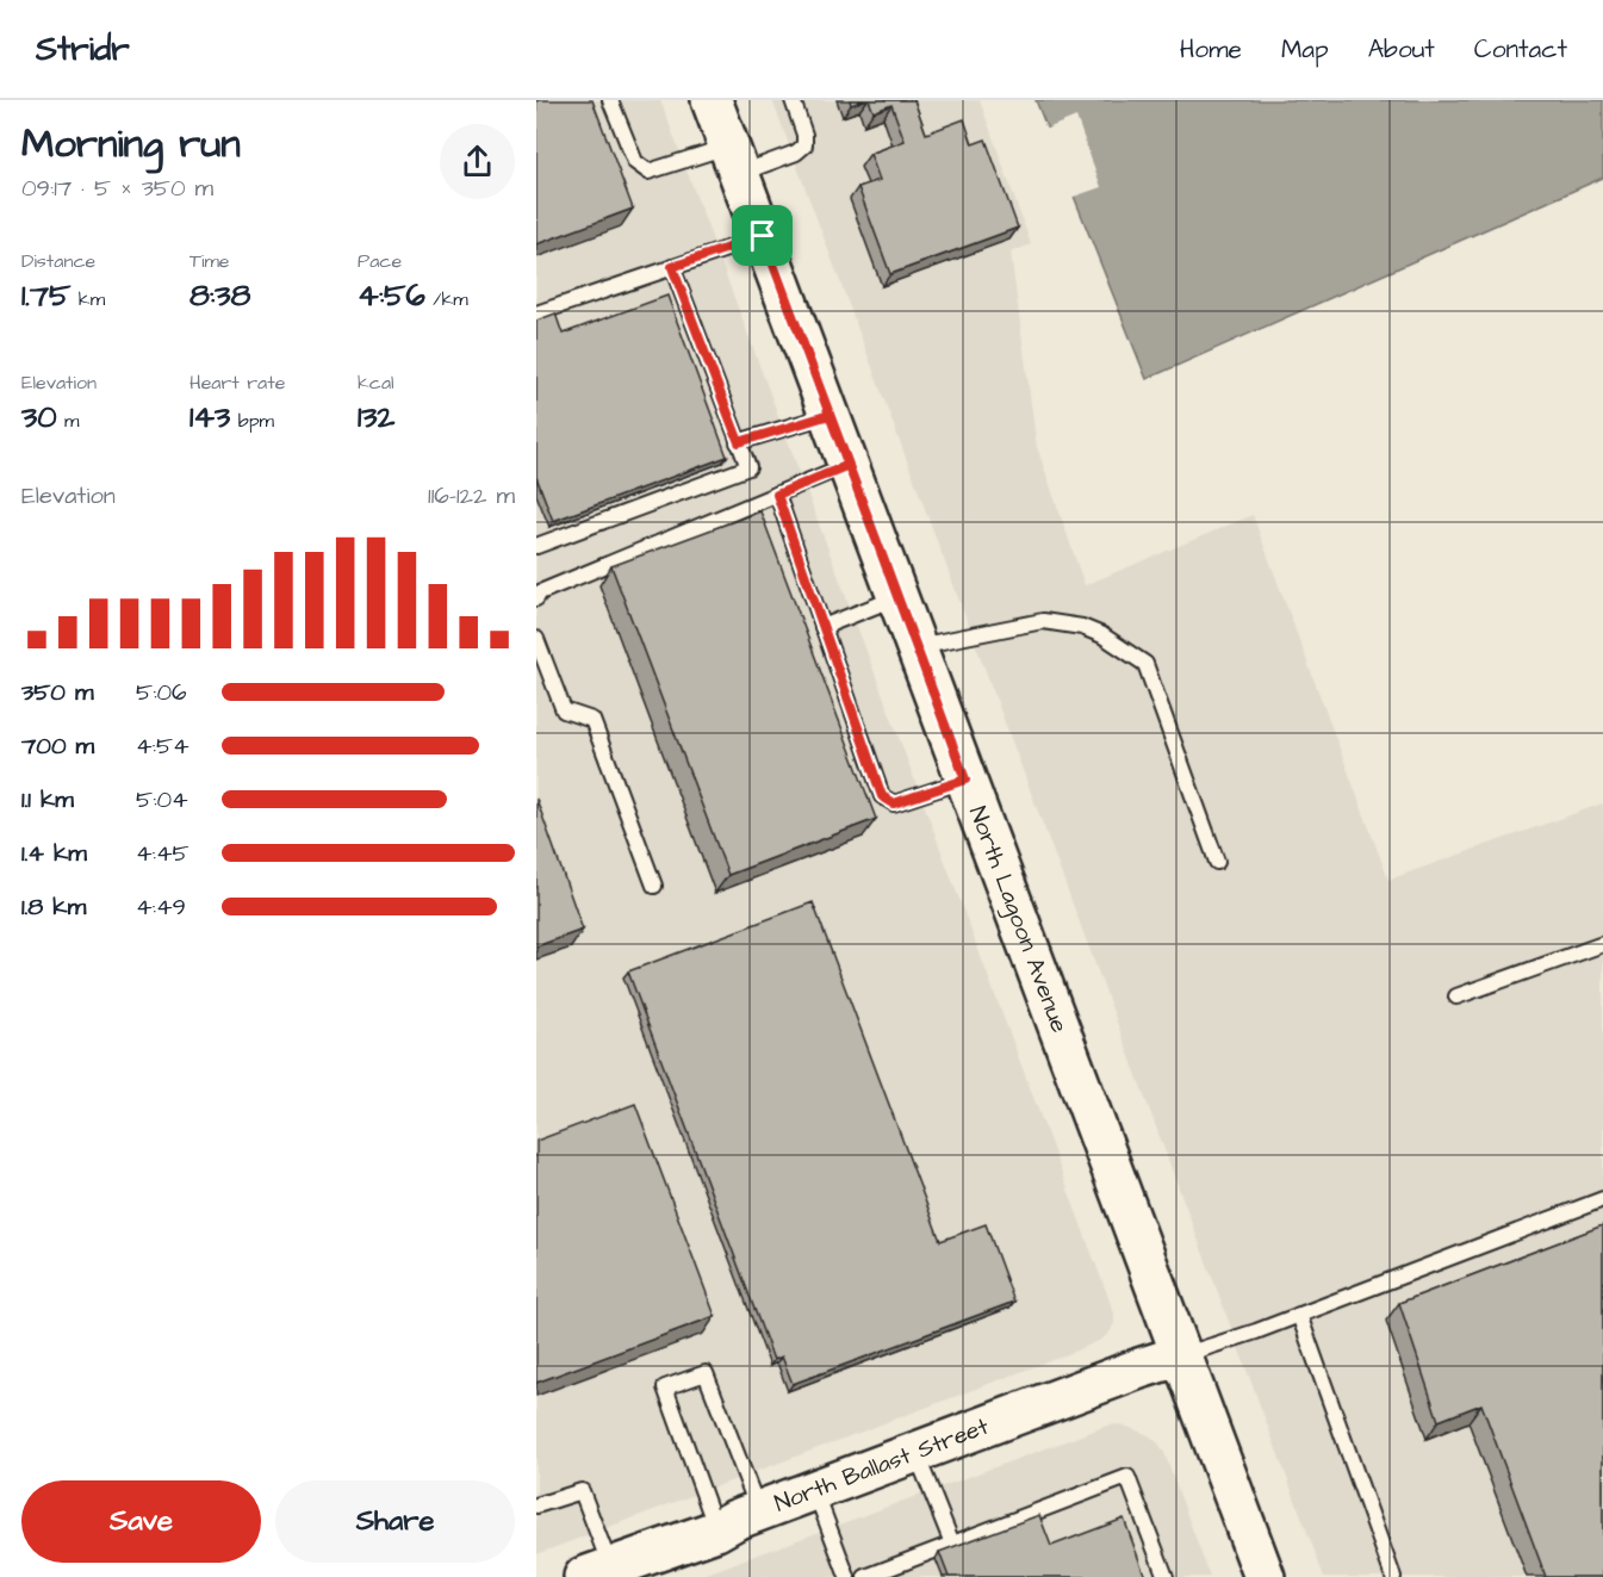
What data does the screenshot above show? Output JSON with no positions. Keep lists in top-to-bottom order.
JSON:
{
  "streets": {
    "street": ["North Lagoon Avenue", "North Ballast Street"]
  },
  "crossings": [
    ["North Lagoon Avenue", "North Ballast Street"]
  ],
  "page": {
    "header": "Stridr",
    "nav": [
      "Home",
      "Map",
      "About",
      "Contact"
    ],
    "heading": ["Morning run", "09:17 · 5 × 350 m"],
    "stats": [
      ["Distance", "1.75 km"],
      ["Time", "8:38"],
      ["Pace", "4:56 /km"],
      ["Elevation", "30 m"],
      ["Heart rate", "143 bpm"],
      ["kcal", "132"]
    ],
    "chart": ["Elevation", "116–122 m"],
    "list": [
      {
        "name": "350 m",
        "note": "5:06"
      },
      {
        "name": "700 m",
        "note": "4:54"
      },
      {
        "name": "1.1 km",
        "note": "5:04"
      },
      {
        "name": "1.4 km",
        "note": "4:45"
      },
      {
        "name": "1.8 km",
        "note": "4:49"
      }
    ],
    "buttons": ["Save", "Share"]
  }
}
